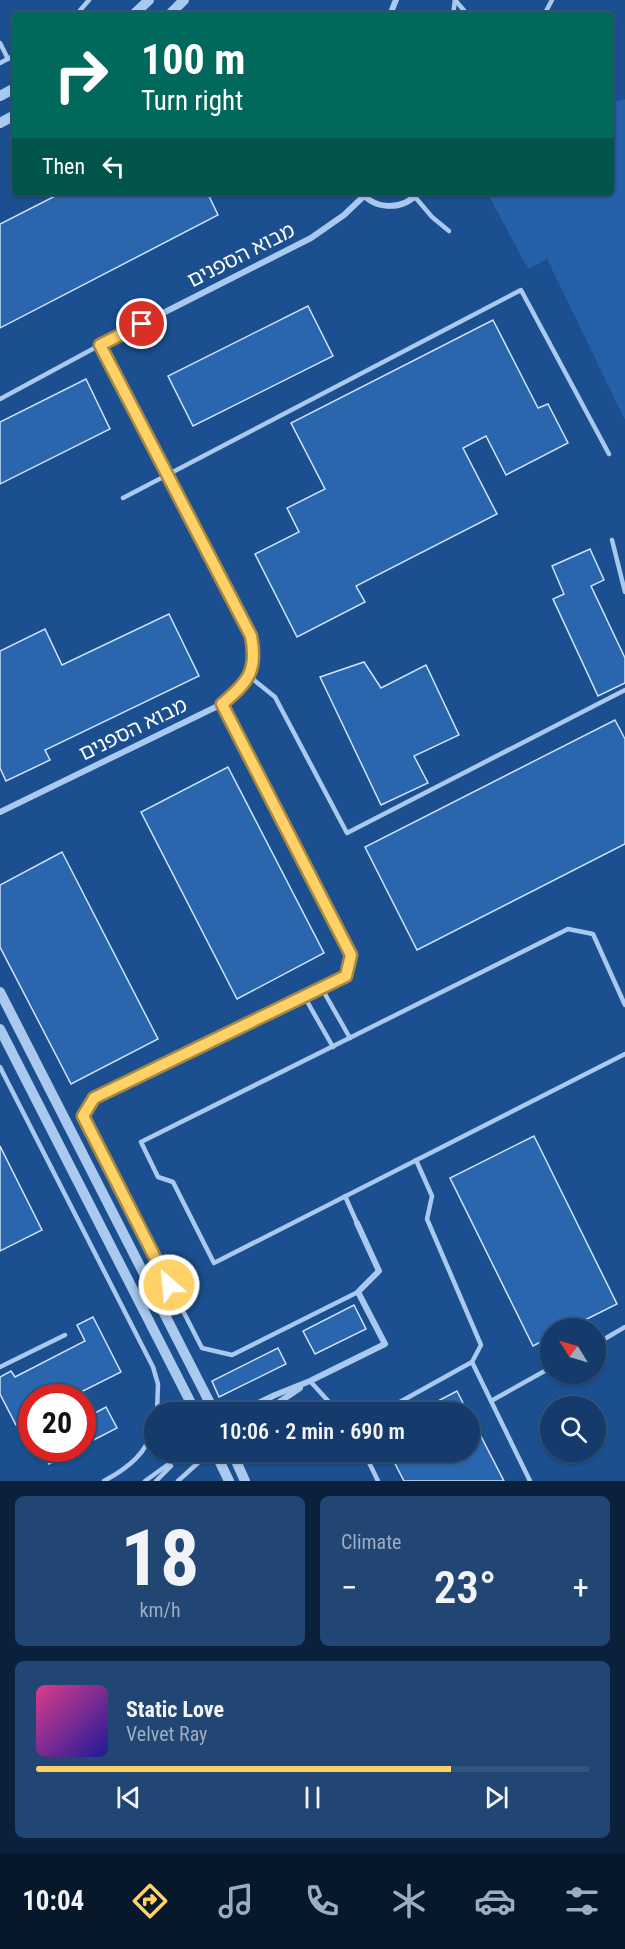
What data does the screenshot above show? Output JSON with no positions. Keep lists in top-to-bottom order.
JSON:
{
  "streets": {
    "street": ["מבוא הספנים"]
  },
  "north": "top left",
  "page": {
    "turn": ["100 m", "Turn right"],
    "then": "Then",
    "limit": "20",
    "trip": "10:06 · 2 min · 690 m",
    "tile": [
      ["18", "km/h"],
      "Climate"
    ],
    "heat": ["−", "23°", "+"],
    "song": ["Static Love", "Velvet Ray"],
    "tabs": "10:04"
  }
}
